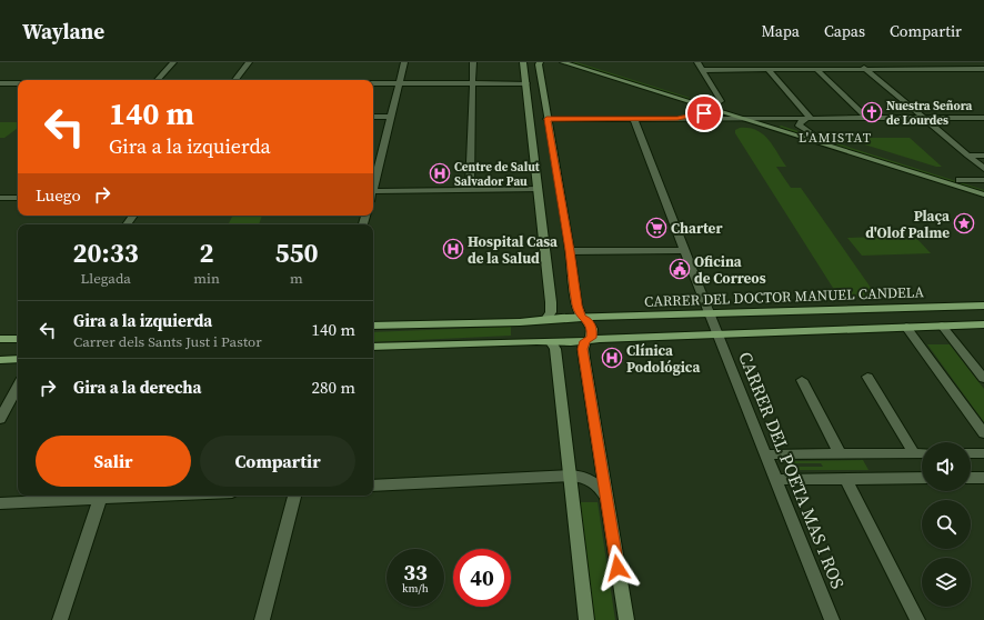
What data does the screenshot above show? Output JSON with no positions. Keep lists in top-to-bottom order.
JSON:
{
  "streets": {
    "main road": ["CARRER DEL DOCTOR MANUEL CANDELA"],
    "street": ["CARRER DEL POETA MAS I ROS"]
  },
  "crossings": [
    ["CARRER DEL DOCTOR MANUEL CANDELA", "CARRER DEL POETA MAS I ROS"]
  ],
  "districts": ["L'AMISTAT"],
  "places": {
    "church": ["Nuestra Señora de Lourdes"],
    "hospital": ["Centre de Salut Salvador Pau", "Hospital Casa de la Salud", "Clínica Podológica"],
    "place": ["Plaça d'Olof Palme"],
    "supermarket": ["Charter"],
    "public building": ["Oficina de Correos"]
  },
  "page": {
    "header": "Waylane",
    "nav": ["Mapa", "Capas", "Compartir"],
    "turn": ["140 m", "Gira a la izquierda"],
    "then": "Luego",
    "eta": [
      "20:33",
      "Llegada",
      "2",
      "min",
      "550",
      "m"
    ],
    "list": [
      {
        "name": "Gira a la izquierda",
        "note": "Carrer dels Sants Just i Pastor",
        "value": "140 m"
      },
      {
        "name": "Gira a la derecha",
        "value": "280 m"
      }
    ],
    "buttons": ["Salir", "Compartir"],
    "speed": "33 km/h",
    "limit": "40"
  }
}
